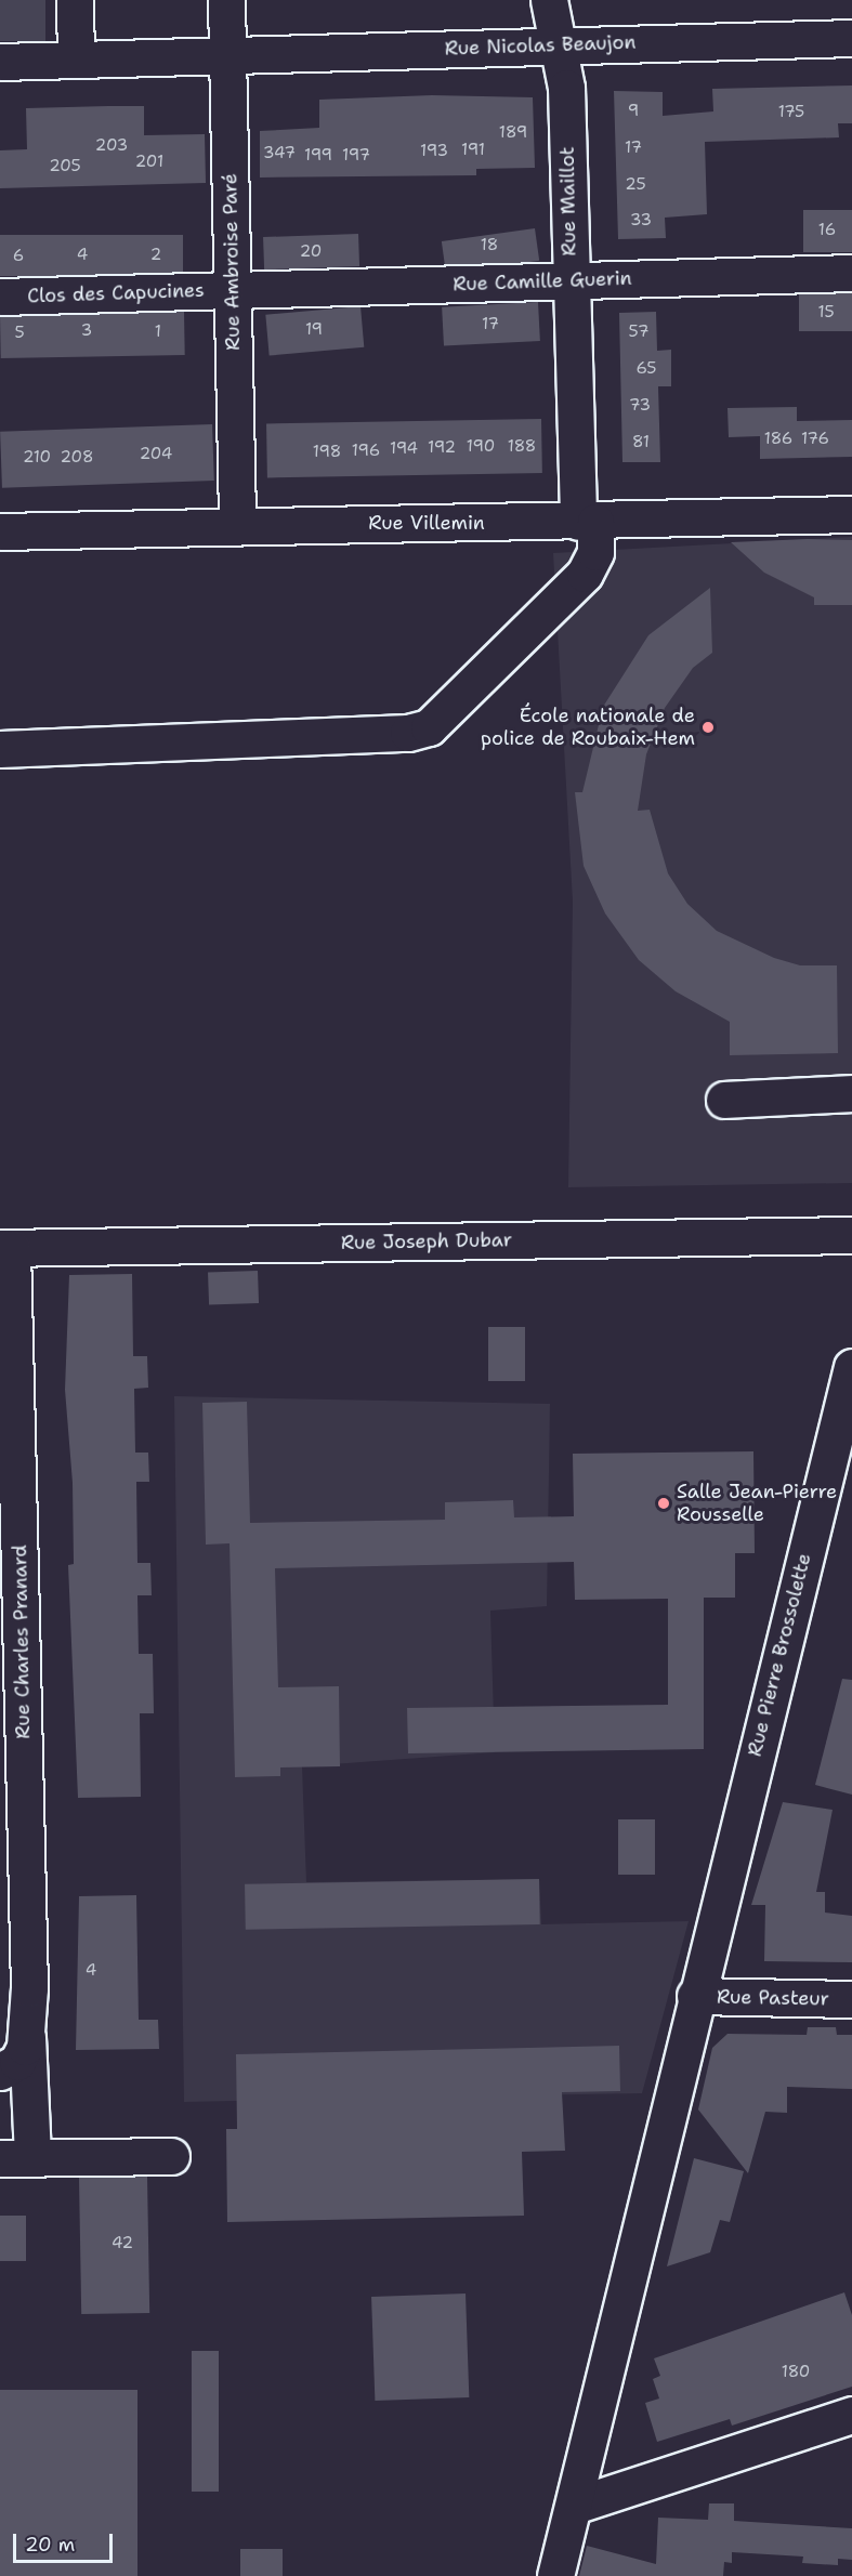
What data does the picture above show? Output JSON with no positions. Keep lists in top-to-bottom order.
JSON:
{
  "streets": {
    "street": [
      "Rue Nicolas Beaujon",
      "Rue Maillot",
      "Rue Ambroise Paré",
      "Rue Camille Guerin",
      "Clos des Capucines",
      "Rue Villemin",
      "Rue Joseph Dubar",
      "Rue Charles Pranard",
      "Rue Pierre Brossolette",
      "Rue Pasteur"
    ]
  },
  "crossings": [
    ["Rue Nicolas Beaujon", "Rue Maillot"],
    ["Rue Nicolas Beaujon", "Rue Ambroise Paré"],
    ["Rue Maillot", "Rue Camille Guerin"],
    ["Rue Maillot", "Rue Villemin"],
    ["Rue Ambroise Paré", "Rue Camille Guerin"],
    ["Rue Ambroise Paré", "Clos des Capucines"],
    ["Rue Ambroise Paré", "Rue Villemin"],
    ["Rue Camille Guerin", "Clos des Capucines"],
    ["Rue Joseph Dubar", "Rue Charles Pranard"],
    ["Rue Pierre Brossolette", "Rue Pasteur"]
  ],
  "places": ["École nationale de police de Roubaix-Hem", "Salle Jean-Pierre Rousselle"],
  "house_numbers": [
    "9",
    "175",
    "189",
    "203",
    "17",
    "191",
    "193",
    "347",
    "199",
    "197",
    "201",
    "205",
    "25",
    "33",
    "16",
    "18",
    "20",
    "4",
    "2",
    "6",
    "15",
    "17",
    "19",
    "3",
    "1",
    "57",
    "5",
    "65",
    "73",
    "186",
    "176",
    "81",
    "190",
    "188",
    "192",
    "194",
    "196",
    "198",
    "204",
    "210",
    "208",
    "4",
    "42",
    "180"
  ],
  "scale_bar": "20 m"
}
